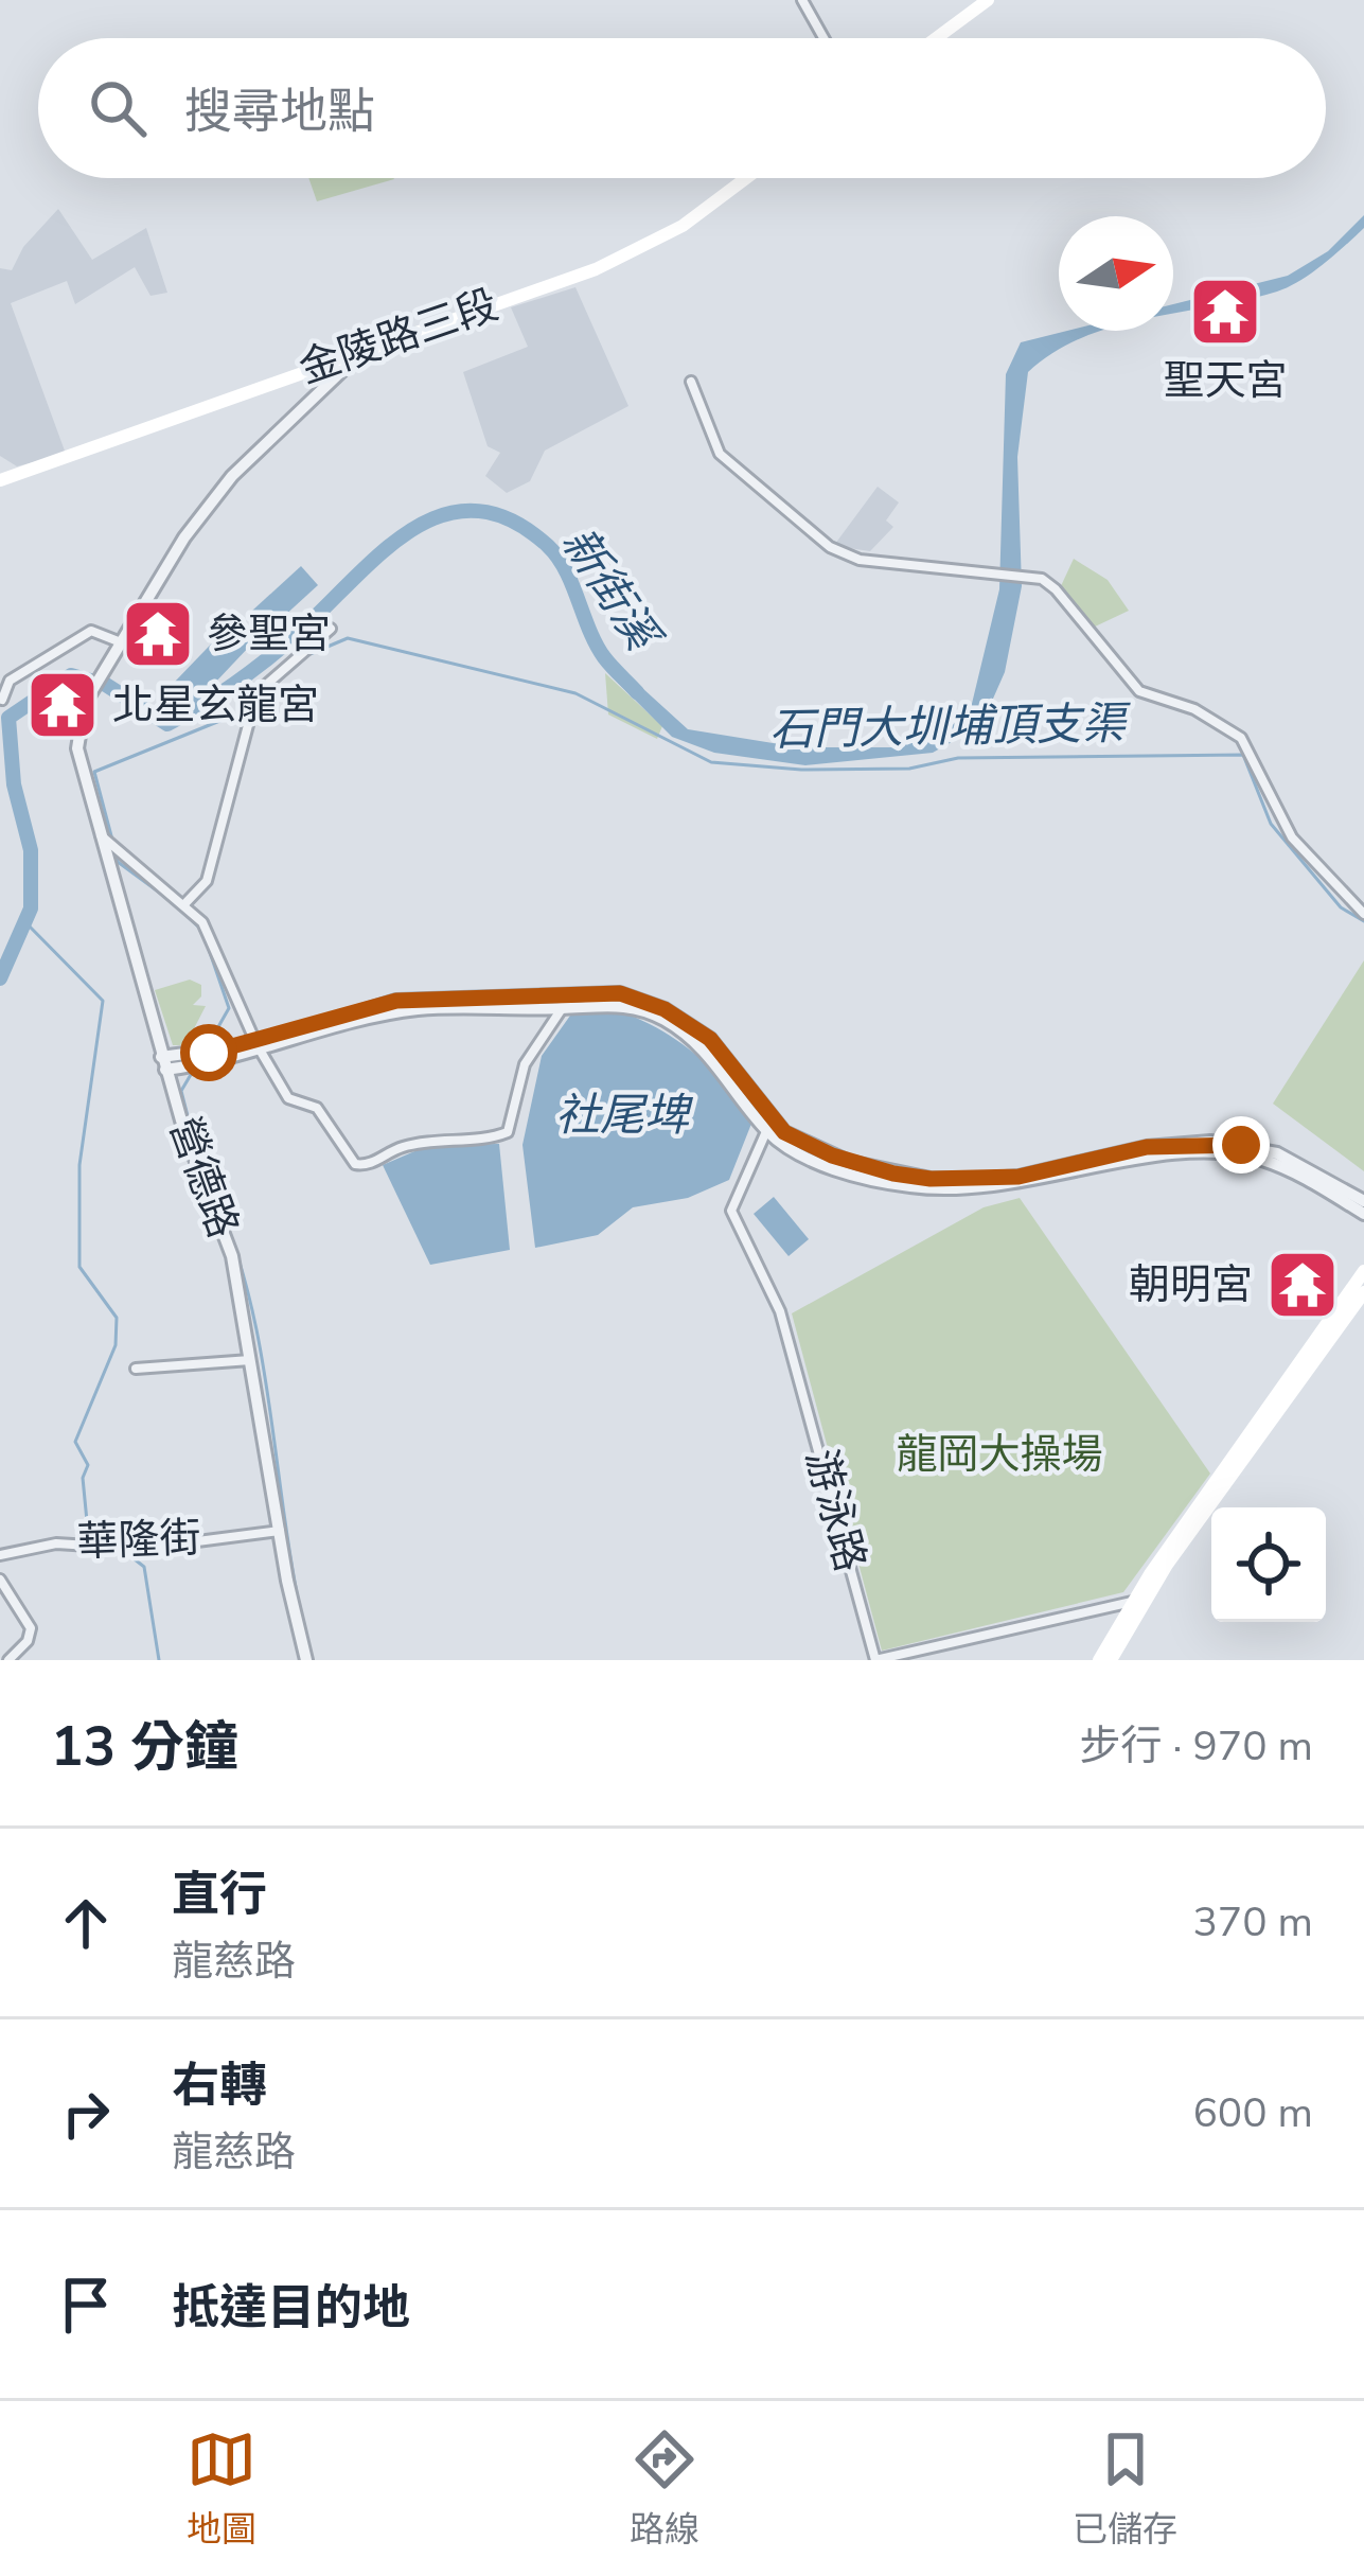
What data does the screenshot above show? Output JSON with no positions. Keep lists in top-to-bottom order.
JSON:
{
  "streets": {
    "main road": ["金陵路三段"],
    "street": ["營德路", "游泳路", "華隆街"]
  },
  "crossings": [
    ["營德路", "華隆街"]
  ],
  "water": ["新街溪", "石門大圳埔頂支渠", "社尾埤"],
  "parks": ["龍岡大操場"],
  "places": {
    "temple": [
      "聖天宮",
      "參聖宮",
      "北星玄龍宮",
      "朝明宮"
    ]
  },
  "north": "right",
  "page": {
    "search": "搜尋地點",
    "heading": ["13 分鐘", "步行 · 970 m"],
    "list": [
      ["直行", "龍慈路", "370 m"],
      ["右轉", "龍慈路", "600 m"],
      "抵達目的地"
    ],
    "nav": ["地圖", "路線", "已儲存"]
  }
}
